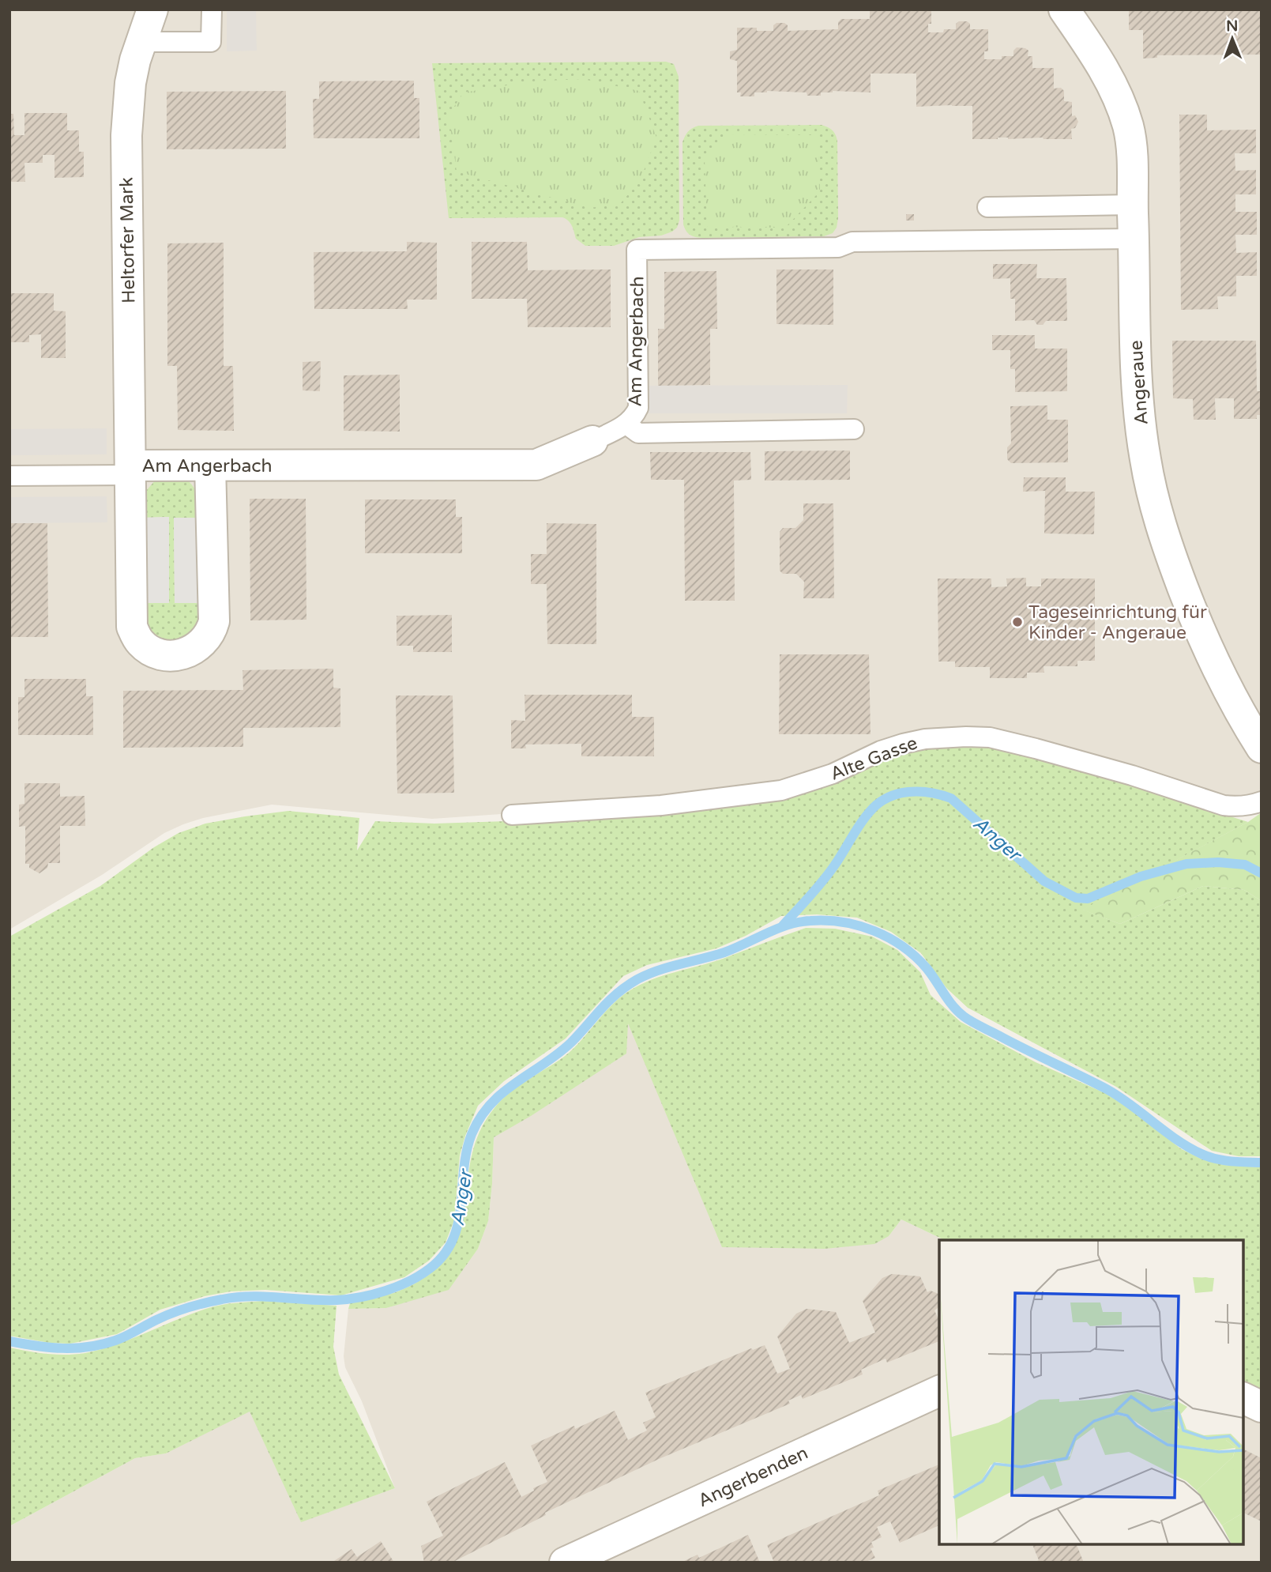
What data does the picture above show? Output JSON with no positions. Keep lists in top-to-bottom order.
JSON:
{
  "streets": {
    "street": [
      "Heltorfer Mark",
      "Am Angerbach",
      "Angeraue",
      "Angerbenden"
    ],
    "lane": ["Alte Gasse"]
  },
  "crossings": [
    ["Heltorfer Mark", "Am Angerbach"],
    ["Am Angerbach", "Angeraue"]
  ],
  "water": ["Anger"],
  "places": ["Tageseinrichtung für Kinder - Angeraue"],
  "north": "top"
}
